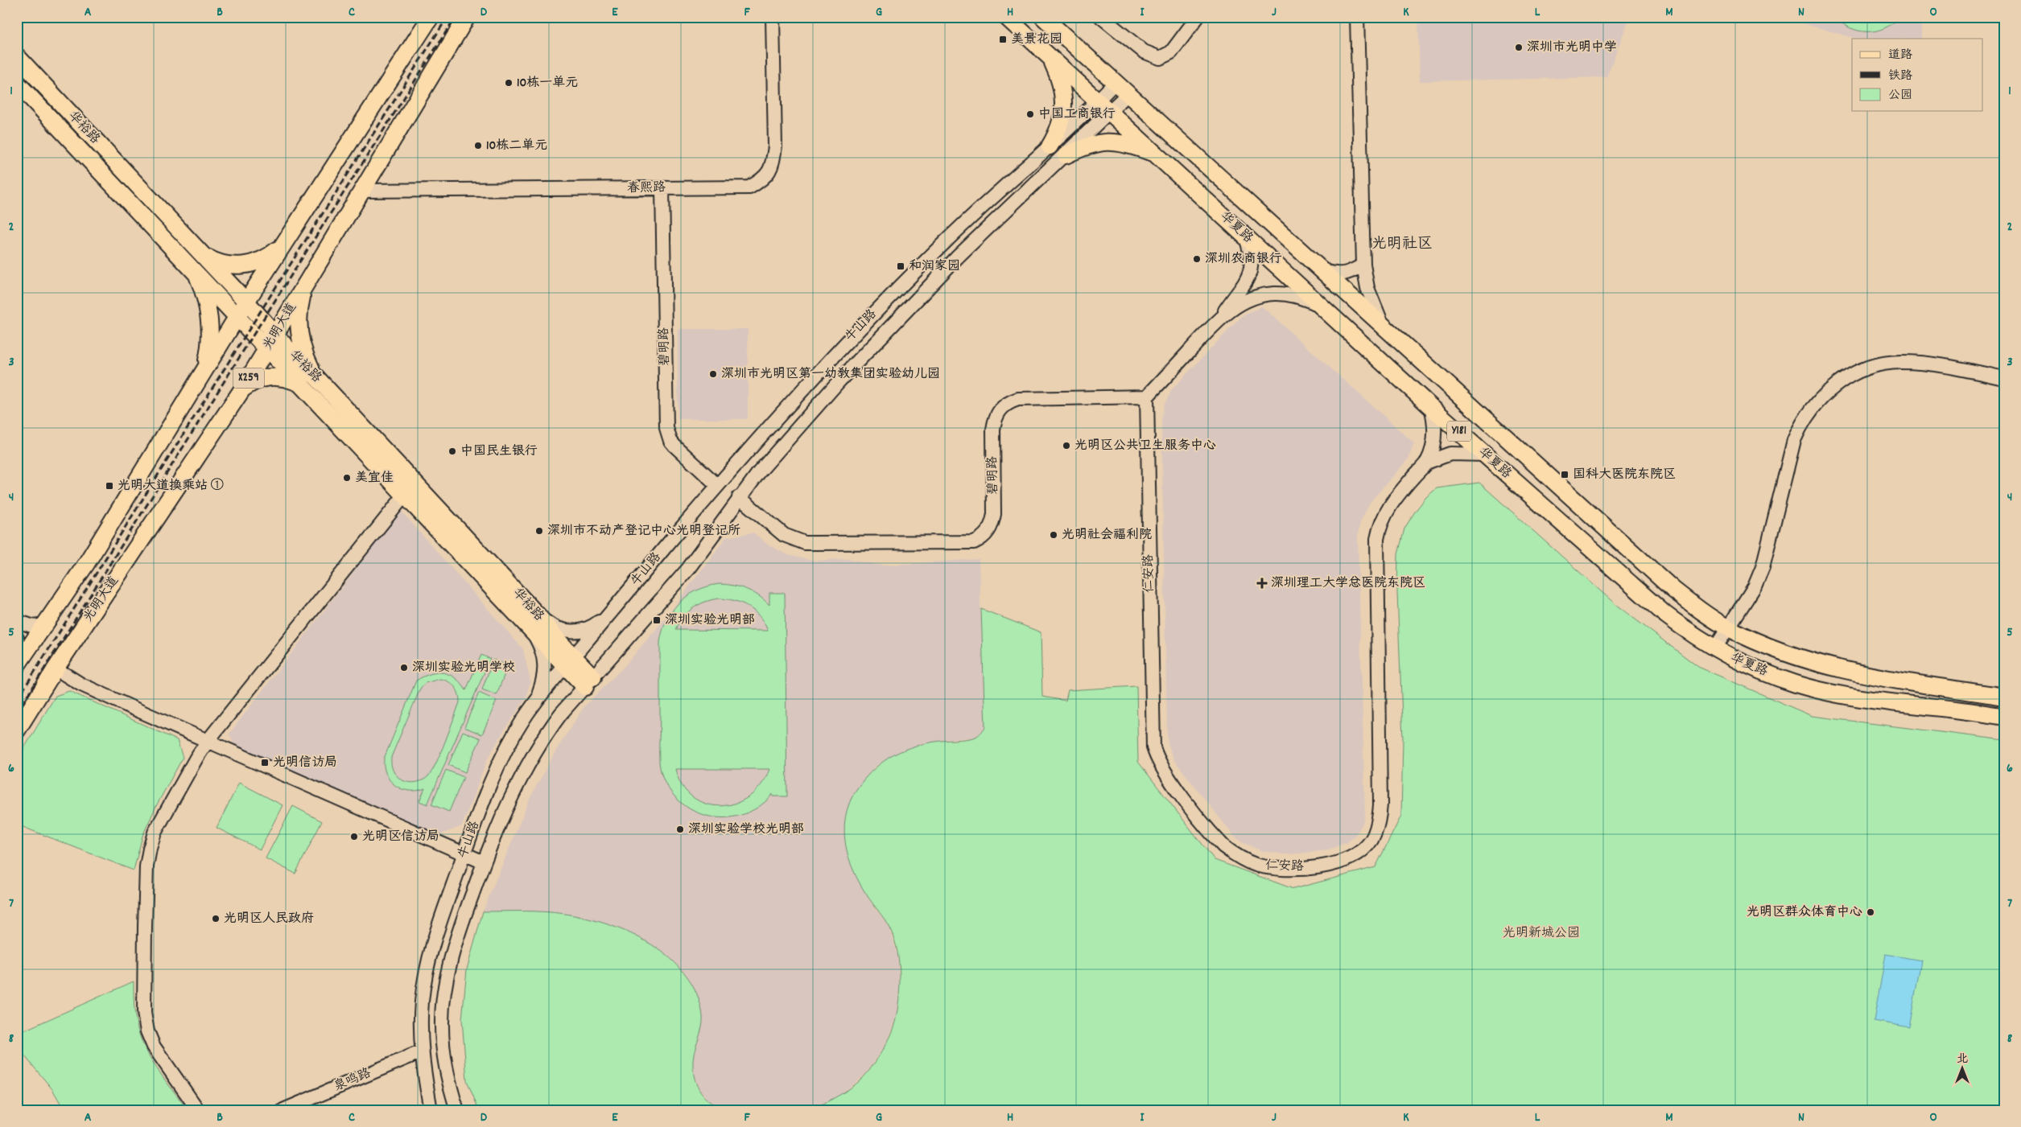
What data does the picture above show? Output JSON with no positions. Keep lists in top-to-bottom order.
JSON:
{
  "streets": {
    "main road": [
      "华裕路",
      "华夏路",
      "光明大道",
      "X259",
      "Y181"
    ],
    "street": [
      "春熙路",
      "牛山路",
      "碧明路",
      "仁安路",
      "泉鸣路"
    ]
  },
  "crossings": [
    ["华裕路", "牛山路"],
    ["华裕路", "光明大道"],
    ["春熙路", "光明大道"],
    ["春熙路", "碧明路"],
    ["华夏路", "牛山路"],
    ["华夏路", "Y181"],
    ["华夏路", "仁安路"],
    ["牛山路", "碧明路"],
    ["牛山路", "泉鸣路"],
    ["碧明路", "仁安路"]
  ],
  "districts": ["光明社区"],
  "parks": ["光明新城公园"],
  "places": {
    "transit": [
      "美景花园",
      "和润家园",
      "国科大医院东院区",
      "光明大道换乘站 ①",
      "深圳实验光明部",
      "光明信访局"
    ],
    "other": [
      "深圳市光明中学",
      "10栋一单元",
      "中国工商银行",
      "10栋二单元",
      "深圳农商银行",
      "深圳市光明区第一幼教集团实验幼儿园",
      "光明区公共卫生服务中心",
      "中国民生银行",
      "美宜佳",
      "深圳市不动产登记中心光明登记所",
      "光明社会福利院",
      "深圳实验光明学校",
      "深圳实验学校光明部",
      "光明区信访局",
      "光明区群众体育中心",
      "光明区人民政府"
    ],
    "health": ["深圳理工大学总医院东院区"]
  },
  "legend": ["道路", "铁路", "公园"],
  "north": "top",
  "grid": {
    "columns": [
      "A",
      "B",
      "C",
      "D",
      "E",
      "F",
      "G",
      "H",
      "I",
      "J",
      "K",
      "L",
      "M",
      "N",
      "O"
    ],
    "rows": [
      "1",
      "2",
      "3",
      "4",
      "5",
      "6",
      "7",
      "8"
    ]
  }
}
